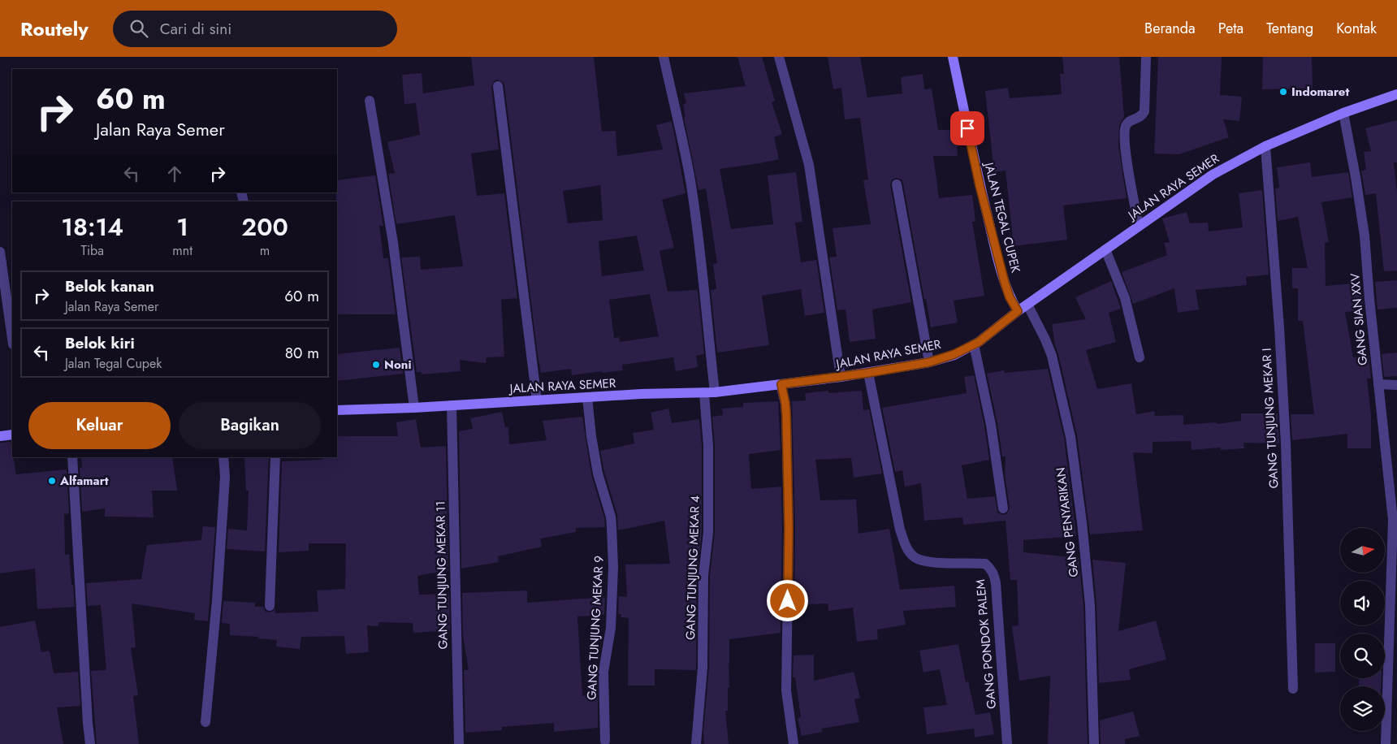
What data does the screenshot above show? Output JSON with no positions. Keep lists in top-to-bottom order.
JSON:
{
  "streets": {
    "street": [
      "JALAN RAYA SEMER",
      "JALAN TEGAL CUPEK",
      "GANG SIAN XXV",
      "GANG TUNJUNG MEKAR I",
      "GANG PENYARIKAN",
      "GANG TUNJUNG MEKAR 4",
      "GANG TUNJUNG MEKAR 11",
      "GANG TUNJUNG MEKAR 9",
      "GANG PONDOK PALEM"
    ]
  },
  "crossings": [
    ["JALAN RAYA SEMER", "JALAN TEGAL CUPEK"],
    ["JALAN RAYA SEMER", "GANG SIAN XXV"],
    ["JALAN RAYA SEMER", "GANG TUNJUNG MEKAR I"],
    ["JALAN RAYA SEMER", "GANG PENYARIKAN"],
    ["JALAN RAYA SEMER", "GANG TUNJUNG MEKAR 4"],
    ["JALAN RAYA SEMER", "GANG TUNJUNG MEKAR 11"],
    ["JALAN RAYA SEMER", "GANG TUNJUNG MEKAR 9"],
    ["JALAN RAYA SEMER", "GANG PONDOK PALEM"]
  ],
  "places": ["Indomaret", "Noni", "Alfamart"],
  "north": "right",
  "page": {
    "header": "Routely",
    "search": "Cari di sini",
    "nav": [
      "Beranda",
      "Peta",
      "Tentang",
      "Kontak"
    ],
    "turn": ["60 m", "Jalan Raya Semer"],
    "eta": [
      "18:14",
      "Tiba",
      "1",
      "mnt",
      "200",
      "m"
    ],
    "list": [
      {
        "name": "Belok kanan",
        "note": "Jalan Raya Semer",
        "value": "60 m"
      },
      {
        "name": "Belok kiri",
        "note": "Jalan Tegal Cupek",
        "value": "80 m"
      }
    ],
    "buttons": ["Keluar", "Bagikan"]
  }
}
